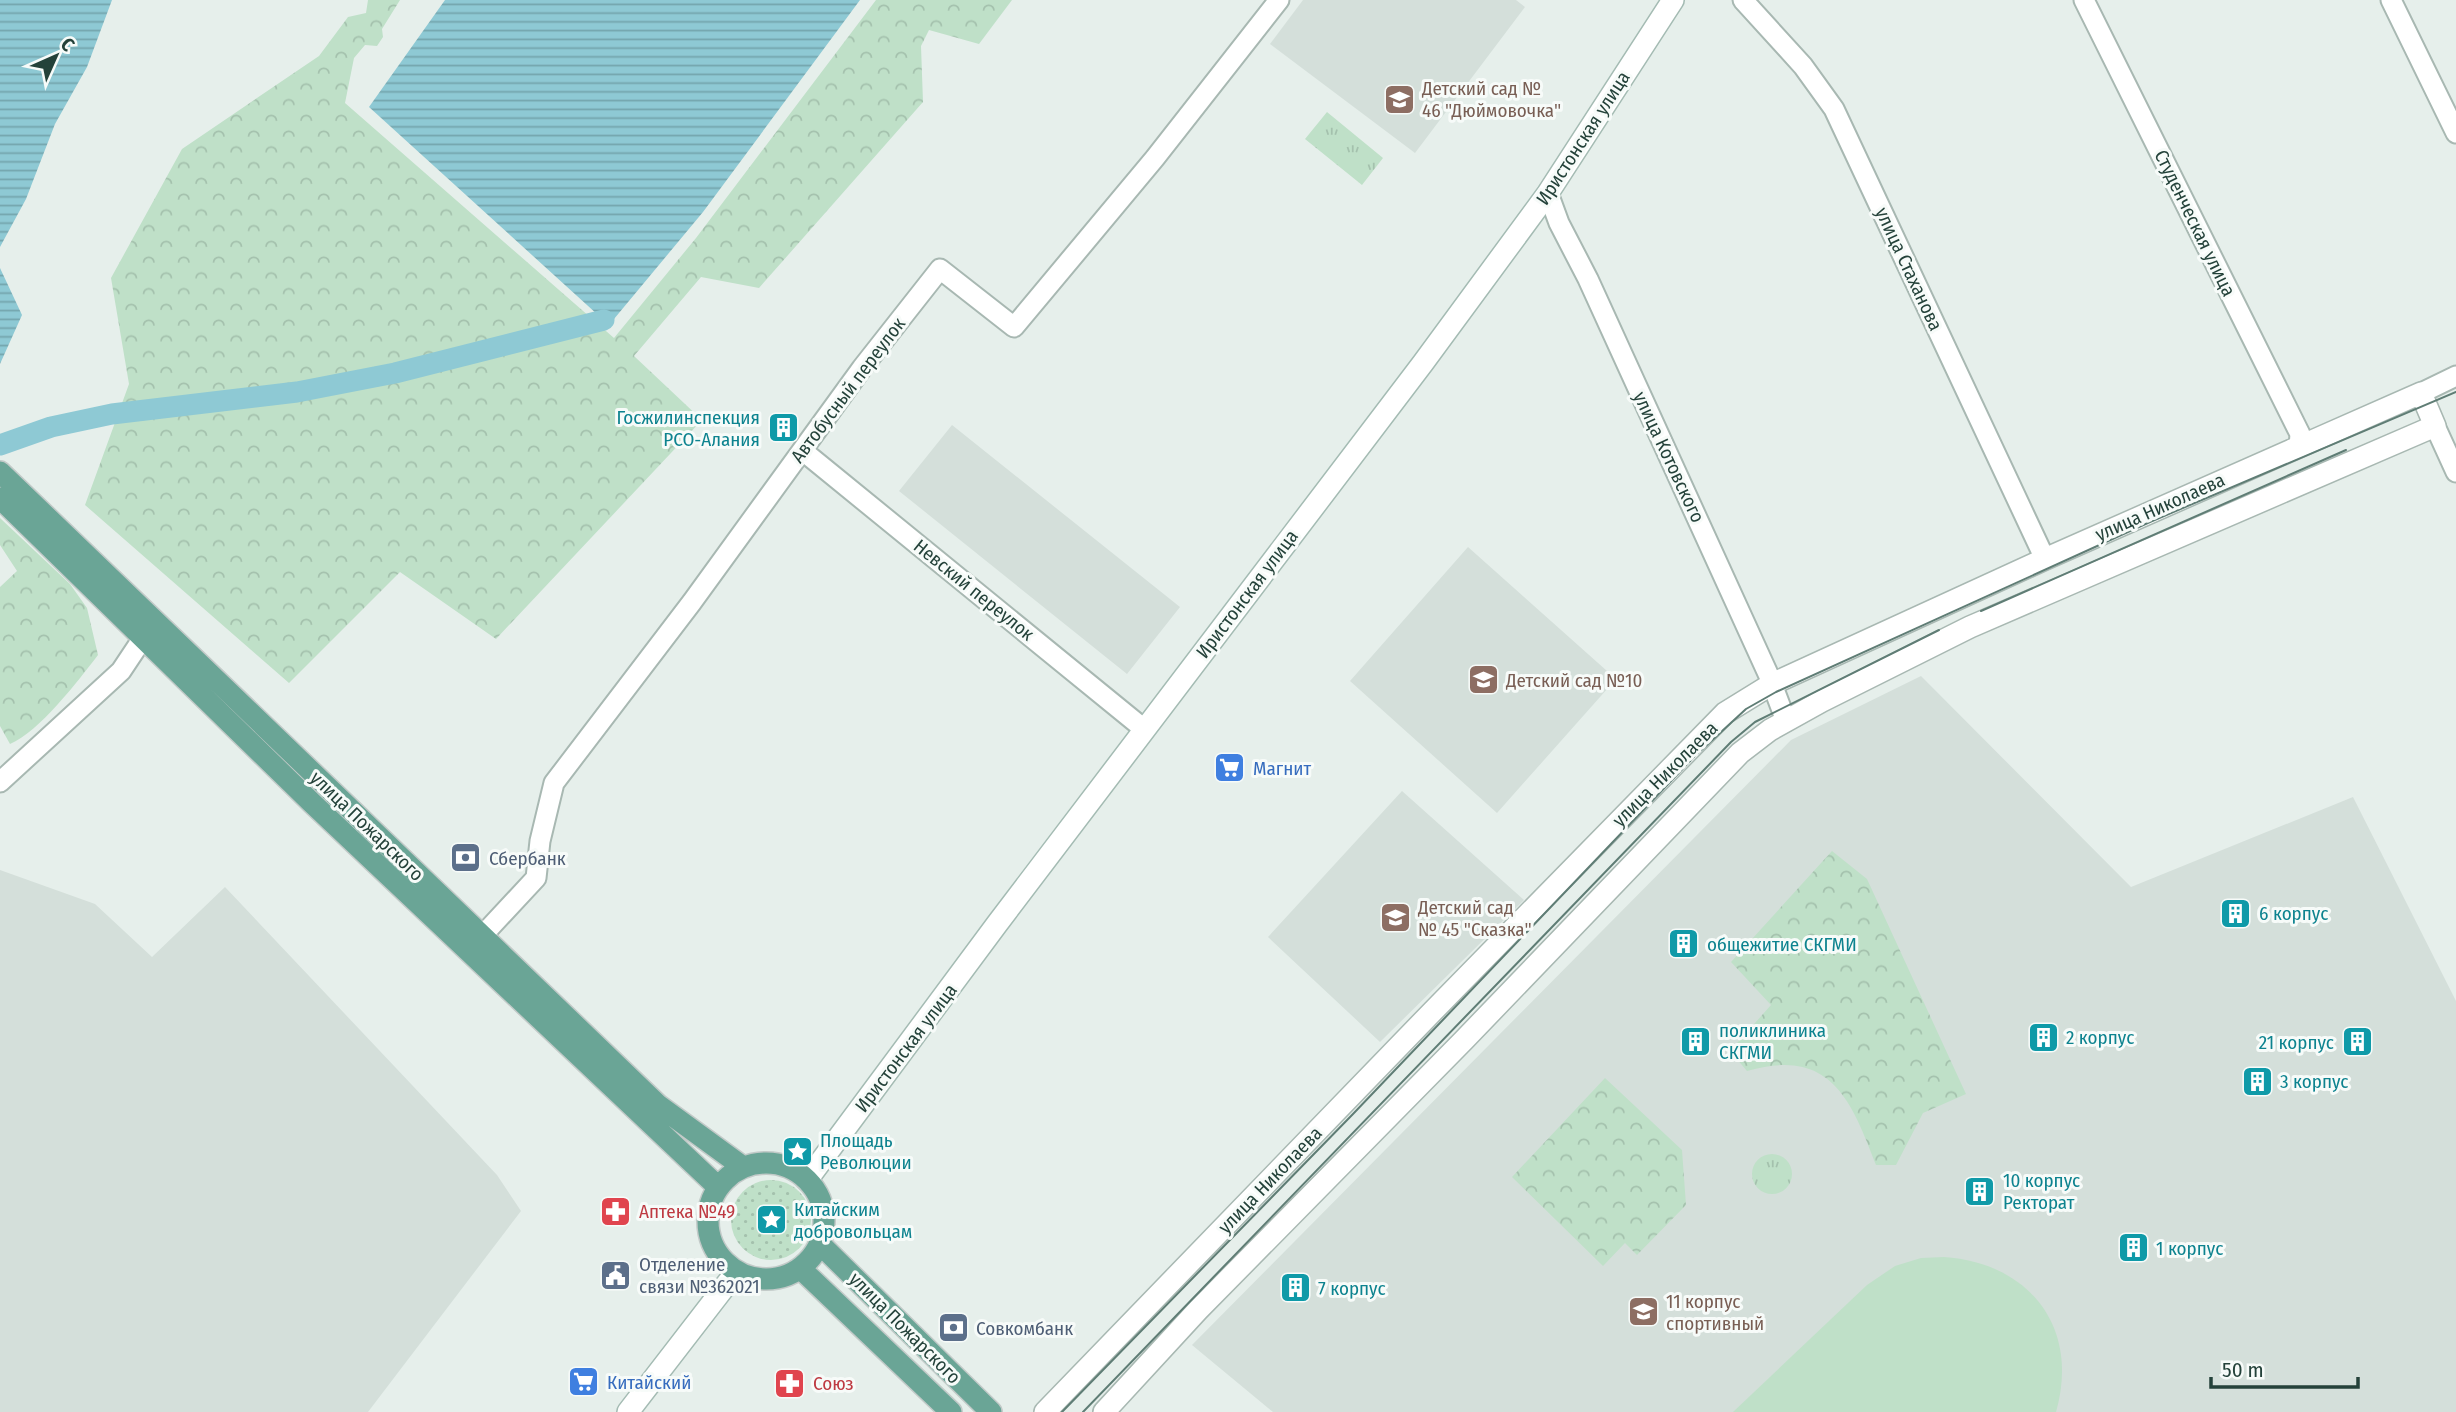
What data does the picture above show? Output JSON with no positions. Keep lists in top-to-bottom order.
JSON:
{
  "streets": {
    "main road": ["улица Пожарского"],
    "street": [
      "Иристонская улица",
      "Студенческая улица",
      "улица Стаханова",
      "Автобусный переулок",
      "улица Котовского",
      "улица Николаева",
      "Невский переулок"
    ]
  },
  "crossings": [
    ["Иристонская улица", "улица Котовского"],
    ["Иристонская улица", "Невский переулок"],
    ["Иристонская улица", "улица Пожарского"],
    ["Студенческая улица", "улица Николаева"],
    ["улица Стаханова", "улица Николаева"],
    ["Автобусный переулок", "Невский переулок"],
    ["Автобусный переулок", "улица Пожарского"],
    ["улица Котовского", "улица Николаева"]
  ],
  "places": {
    "school or university": [
      "Детский сад № 46 \"Дюймовочка\"",
      "Детский сад №10",
      "Детский сад № 45 \"Сказка\"",
      "11 корпус спортивный"
    ],
    "building": [
      "Госжилинспекция РСО-Алания",
      "6 корпус",
      "общежитие СКГМИ",
      "2 корпус",
      "поликлиника СКГМИ",
      "21 корпус",
      "3 корпус",
      "10 корпус Ректорат",
      "1 корпус",
      "7 корпус"
    ],
    "supermarket": ["Магнит", "Китайский"],
    "bank": ["Сбербанк", "Совкомбанк"],
    "place": ["Площадь Революции", "Китайским добровольцам"],
    "pharmacy": ["Аптека №49", "Союз"],
    "public building": ["Отделение связи №362021"]
  },
  "scale_bar": "50 m",
  "north": "top right"
}
